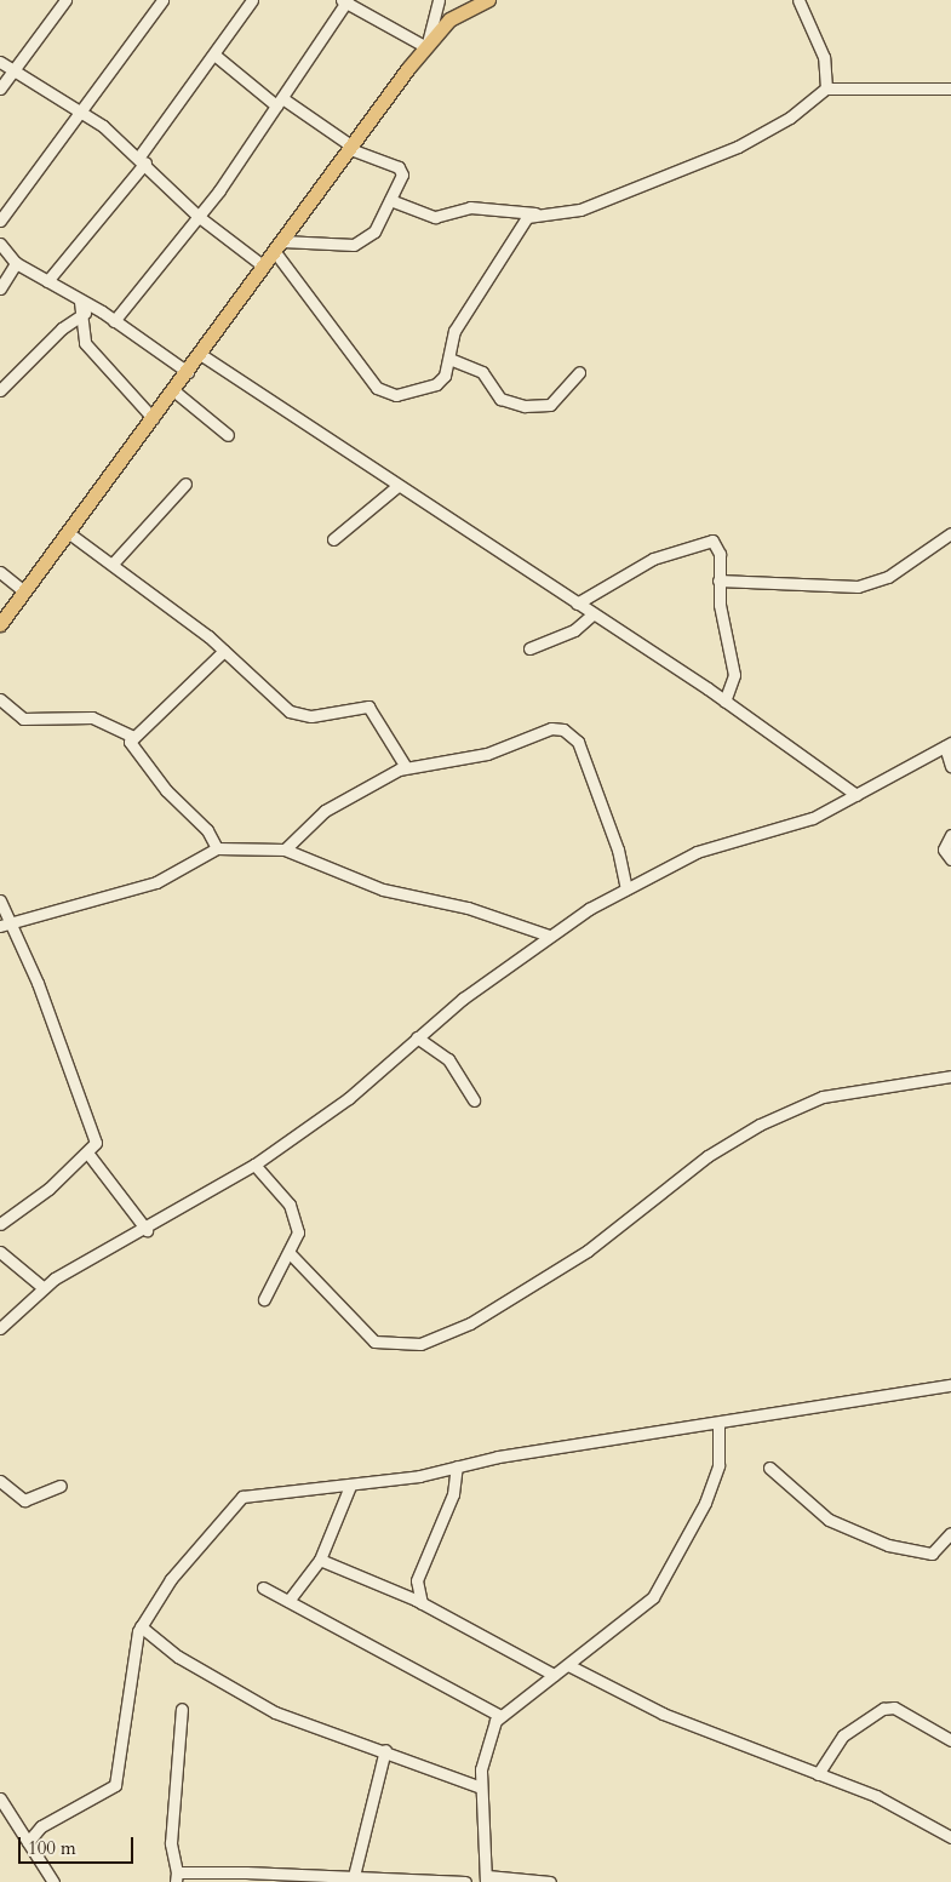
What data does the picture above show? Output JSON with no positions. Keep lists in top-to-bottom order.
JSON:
{
  "scale_bar": "100 m"
}
